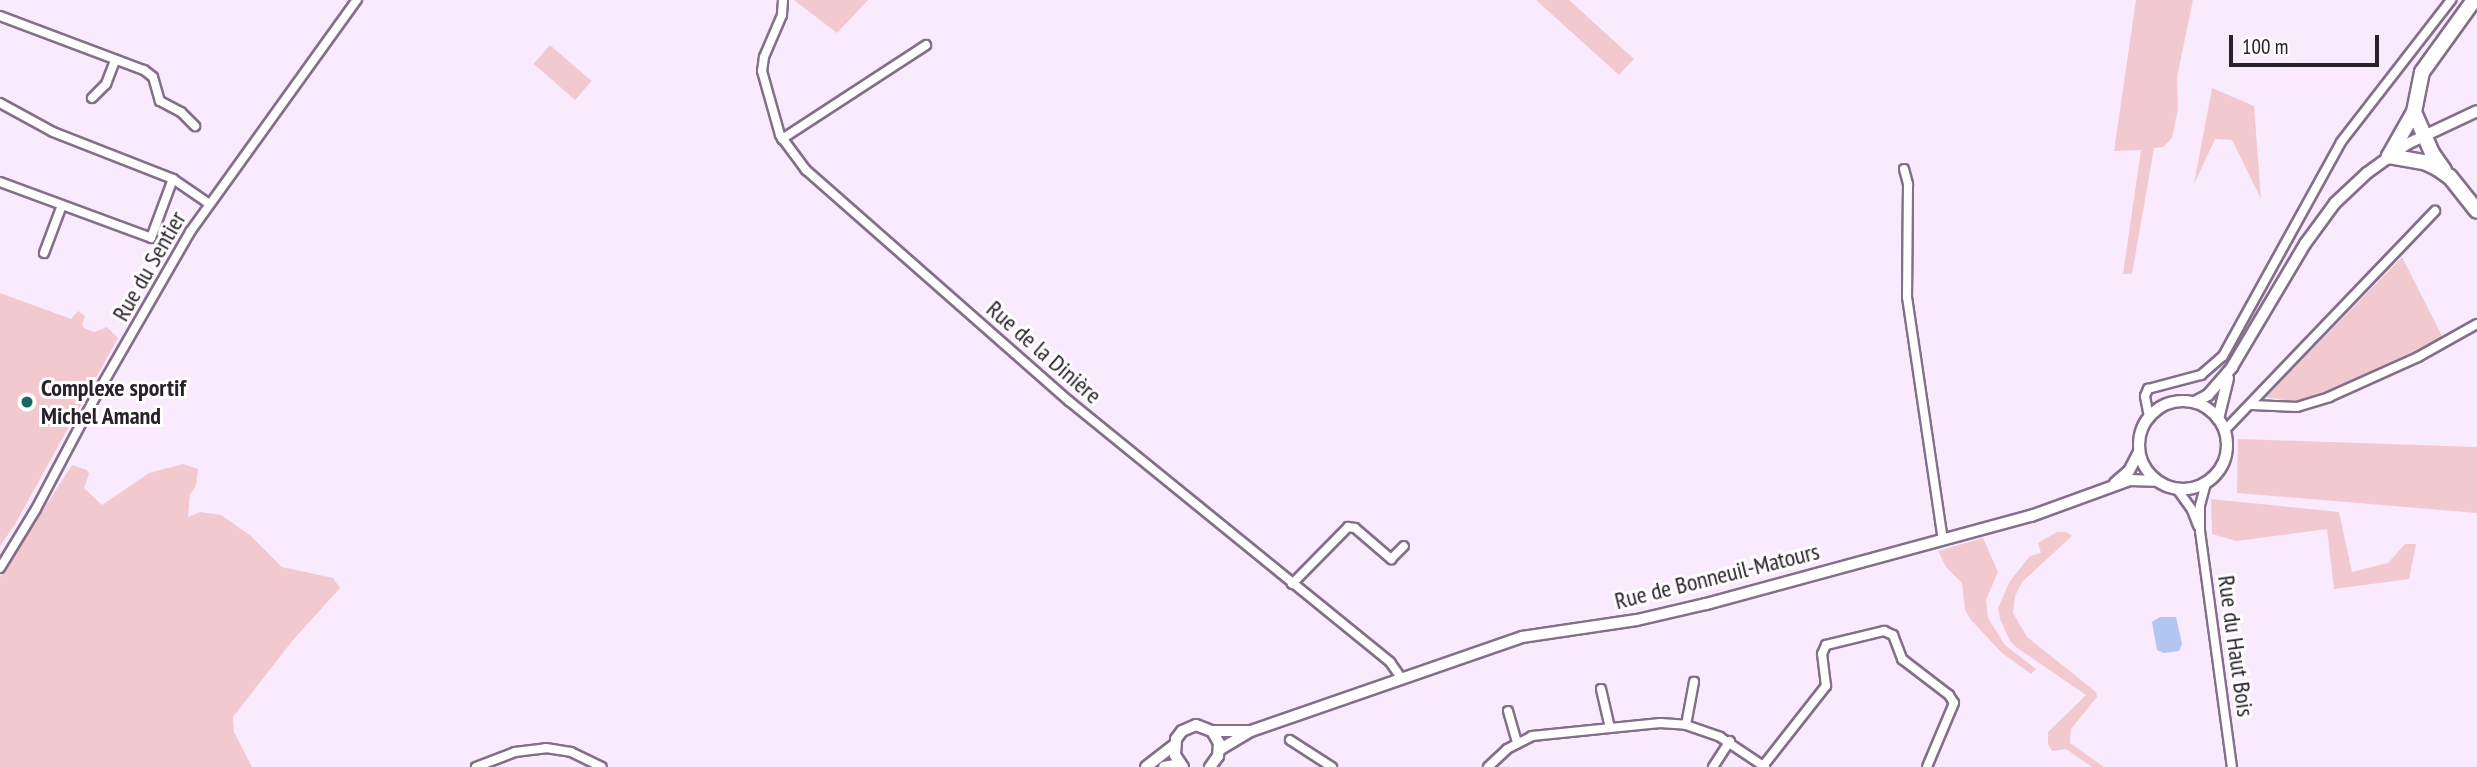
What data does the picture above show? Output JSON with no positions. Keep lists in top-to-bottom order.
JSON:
{
  "streets": {
    "main road": ["Rue de Bonneuil-Matours"],
    "street": ["Rue du Sentier", "Rue de la Dinière", "Rue du Haut Bois"]
  },
  "crossings": [
    ["Rue de la Dinière", "Rue de Bonneuil-Matours"],
    ["Rue de Bonneuil-Matours", "Rue du Haut Bois"]
  ],
  "places": ["Complexe sportif Michel Amand"],
  "scale_bar": "100 m"
}
